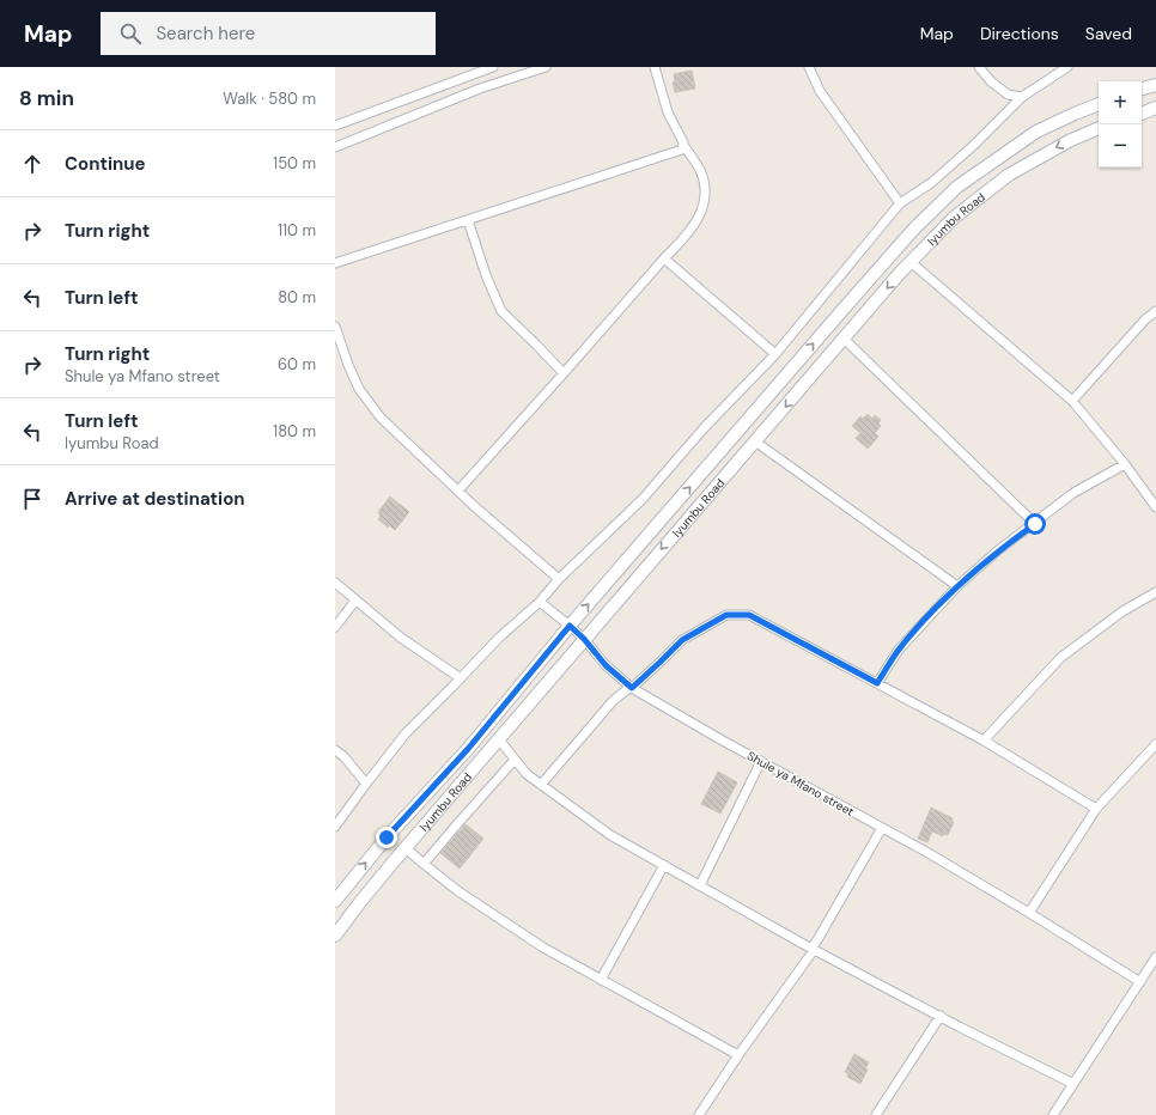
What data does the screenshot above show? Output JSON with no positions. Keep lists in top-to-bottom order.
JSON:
{
  "streets": {
    "main road": ["Iyumbu Road"],
    "street": ["Shule ya Mfano street"]
  },
  "crossings": [
    ["Iyumbu Road", "Shule ya Mfano street"]
  ],
  "page": {
    "header": "Map",
    "search": "Search here",
    "nav": ["Map", "Directions", "Saved"],
    "heading": ["8 min", "Walk · 580 m"],
    "map_buttons": ["+", "−"],
    "list": [
      ["Continue", "150 m"],
      ["Turn right", "110 m"],
      ["Turn left", "80 m"],
      ["Turn right", "Shule ya Mfano street", "60 m"],
      ["Turn left", "Iyumbu Road", "180 m"],
      "Arrive at destination"
    ]
  }
}
